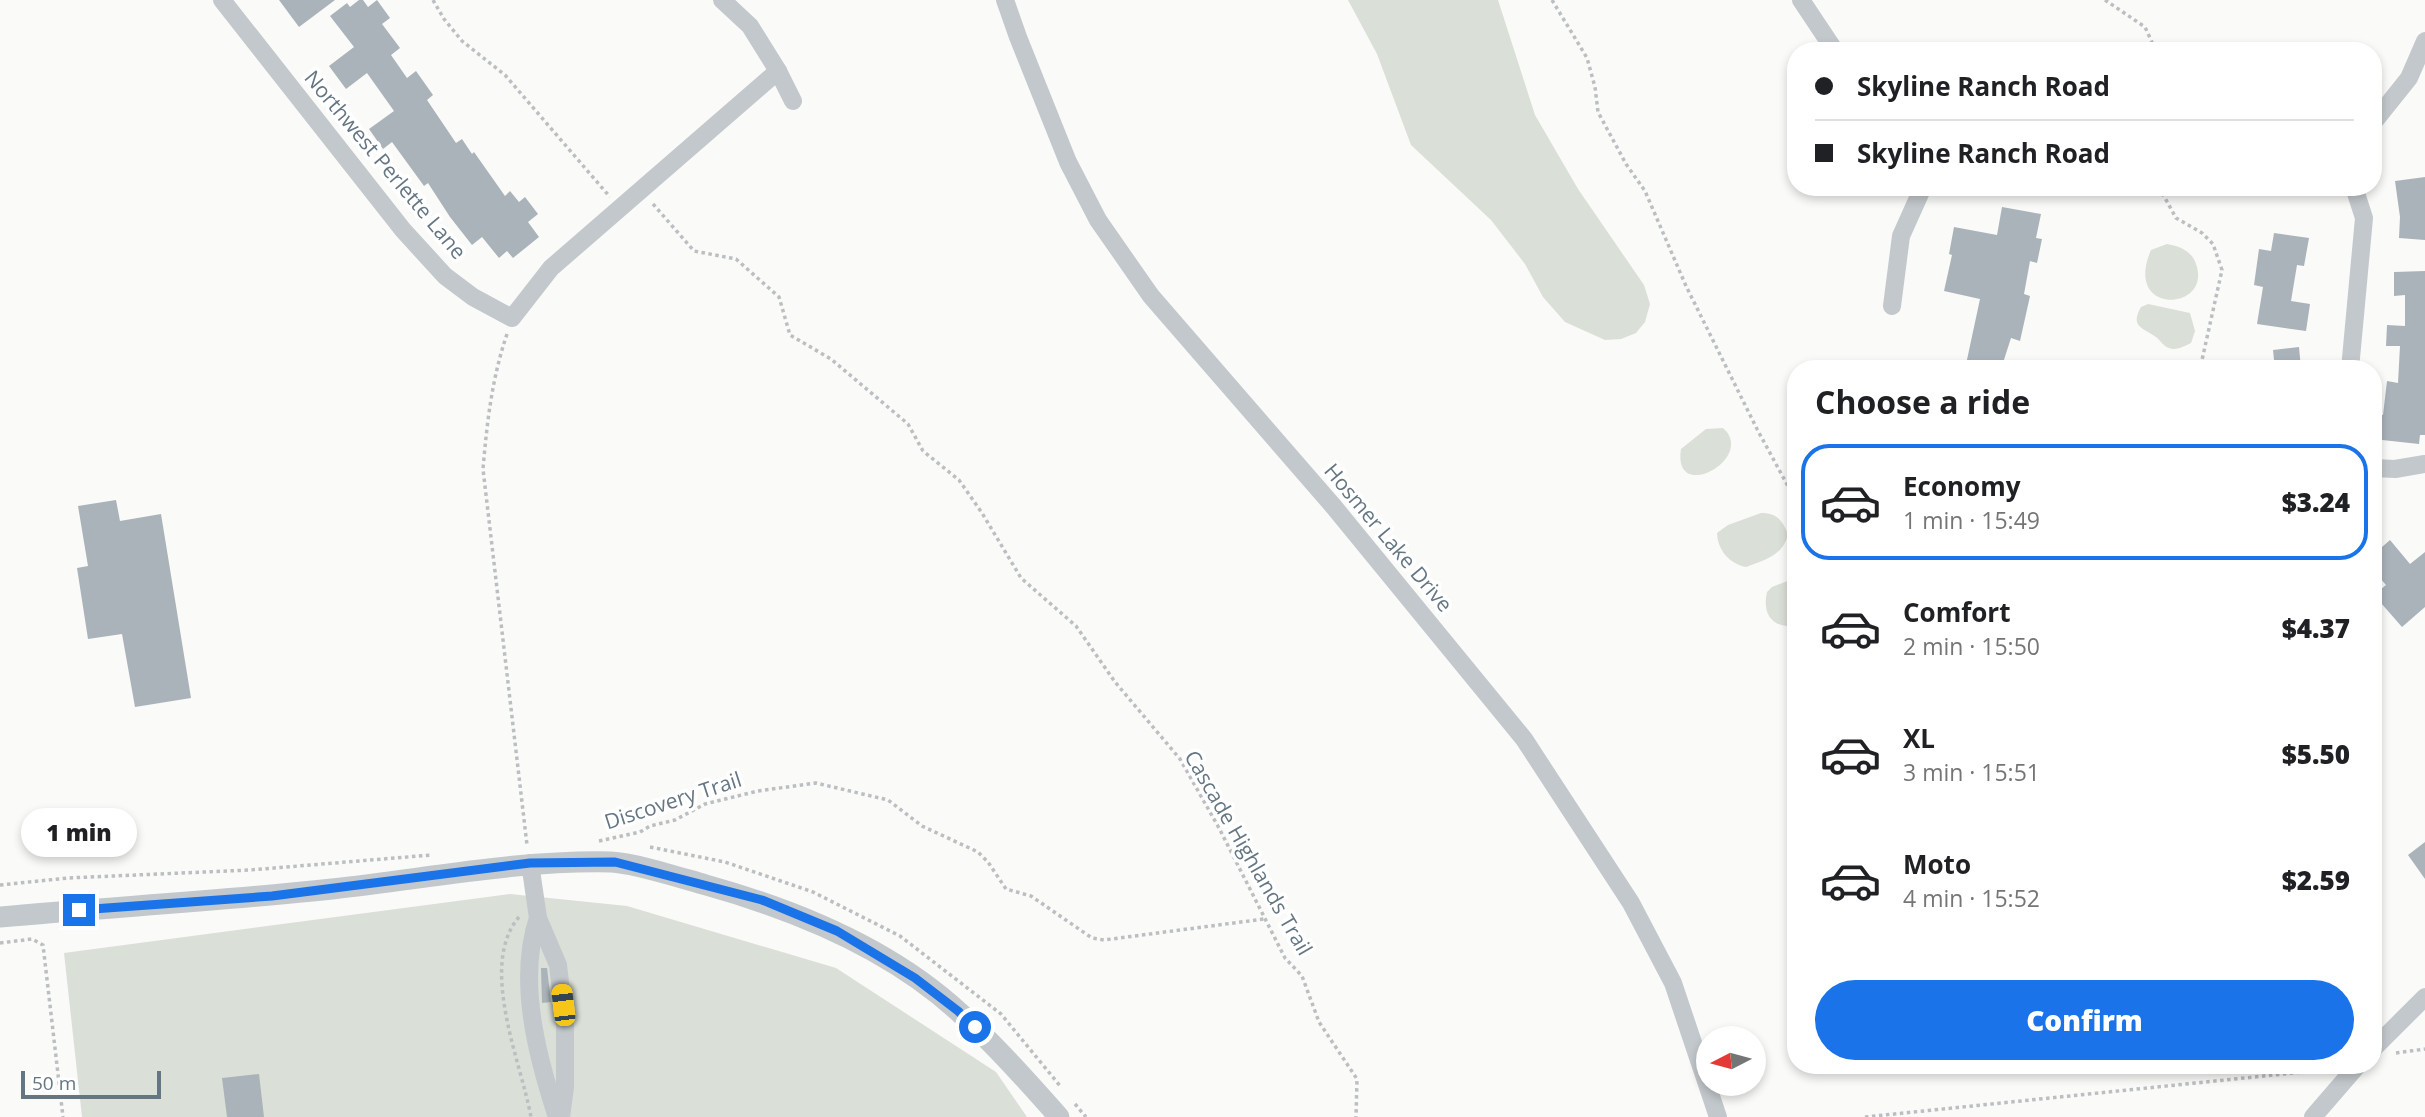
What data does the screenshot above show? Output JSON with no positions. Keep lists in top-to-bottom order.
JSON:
{
  "streets": {
    "street": ["Northwest Perlette Lane", "Hosmer Lake Drive"],
    "path": ["Discovery Trail", "Cascade Highlands Trail"]
  },
  "crossings": [
    ["Discovery Trail", "Cascade Highlands Trail"]
  ],
  "scale_bar": "50 m",
  "north": "left",
  "page": {
    "banner": ["Skyline Ranch Road", "Skyline Ranch Road"],
    "heading": "Choose a ride",
    "list": [
      {
        "name": "Economy",
        "note": "1 min · 15:49",
        "value": "$3.24"
      },
      {
        "name": "Comfort",
        "note": "2 min · 15:50",
        "value": "$4.37"
      },
      {
        "name": "XL",
        "note": "3 min · 15:51",
        "value": "$5.50"
      },
      {
        "name": "Moto",
        "note": "4 min · 15:52",
        "value": "$2.59"
      }
    ],
    "bubble": "1 min",
    "buttons": "Confirm",
    "scale": "50 m"
  }
}
